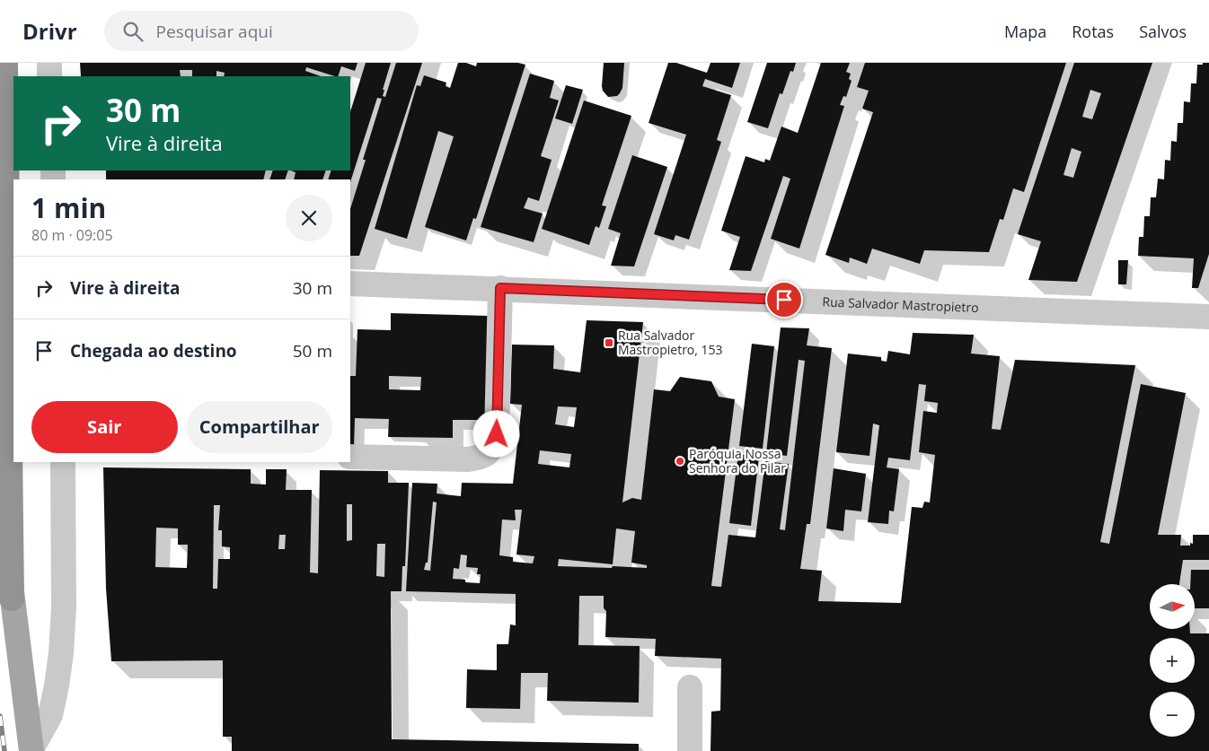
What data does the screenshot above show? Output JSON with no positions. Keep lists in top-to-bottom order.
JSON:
{
  "streets": {
    "street": ["Rua Salvador Mastropietro"]
  },
  "places": {
    "transit": ["Rua Salvador Mastropietro, 153"],
    "other": ["Paróquia Nossa Senhora do Pilar"]
  },
  "north": "right",
  "page": {
    "header": "Drivr",
    "search": "Pesquisar aqui",
    "nav": ["Mapa", "Rotas", "Salvos"],
    "turn": ["30 m", "Vire à direita"],
    "heading": ["1 min", "80 m · 09:05"],
    "list": [
      {
        "name": "Vire à direita",
        "value": "30 m"
      },
      {
        "name": "Chegada ao destino",
        "value": "50 m"
      }
    ],
    "buttons": ["Sair", "Compartilhar"],
    "map_buttons": ["+", "−"]
  }
}
